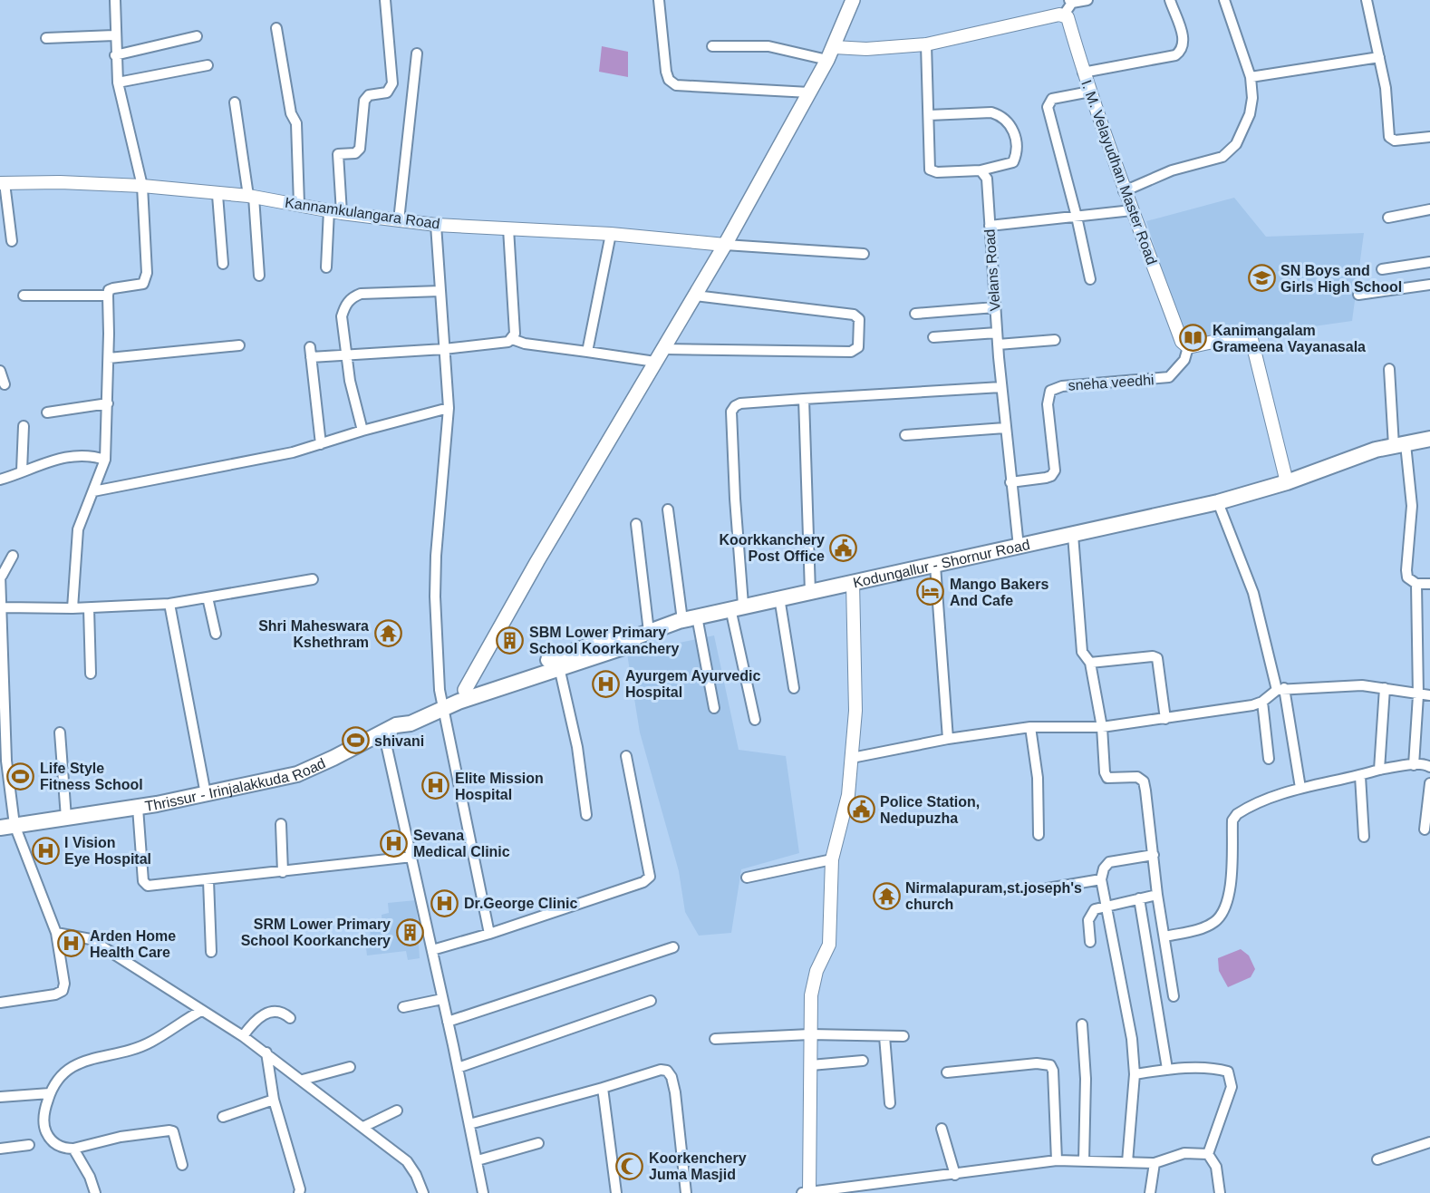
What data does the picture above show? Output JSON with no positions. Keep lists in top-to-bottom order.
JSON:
{
  "streets": {
    "main road": ["Kodungallur - Shornur Road", "Thrissur - Irinjalakkuda Road"],
    "street": [
      "I. M. Velayudhan Master Road",
      "Kannamkulangara Road",
      "Velans Road",
      "sneha veedhi"
    ]
  },
  "crossings": [
    ["I. M. Velayudhan Master Road", "sneha veedhi"],
    ["Velans Road", "sneha veedhi"],
    ["Velans Road", "Kodungallur - Shornur Road"],
    ["Kodungallur - Shornur Road", "Thrissur - Irinjalakkuda Road"]
  ],
  "places": {
    "school or university": ["SN Boys and Girls High School"],
    "library": ["Kanimangalam Grameena Vayanasala"],
    "public building": ["Koorkkanchery Post Office", "Police Station, Nedupuzha"],
    "hotel": ["Mango Bakers And Cafe"],
    "temple": ["Shri Maheswara Kshethram", "Nirmalapuram,st.joseph's church"],
    "building": ["SBM Lower Primary School Koorkanchery", "SRM Lower Primary School Koorkanchery"],
    "hospital": [
      "Ayurgem Ayurvedic Hospital",
      "Elite Mission Hospital",
      "Sevana Medical Clinic",
      "I Vision Eye Hospital",
      "Dr.George Clinic",
      "Arden Home Health Care"
    ],
    "sports": ["shivani", "Life Style Fitness School"],
    "mosque": ["Koorkenchery Juma Masjid"]
  }
}
